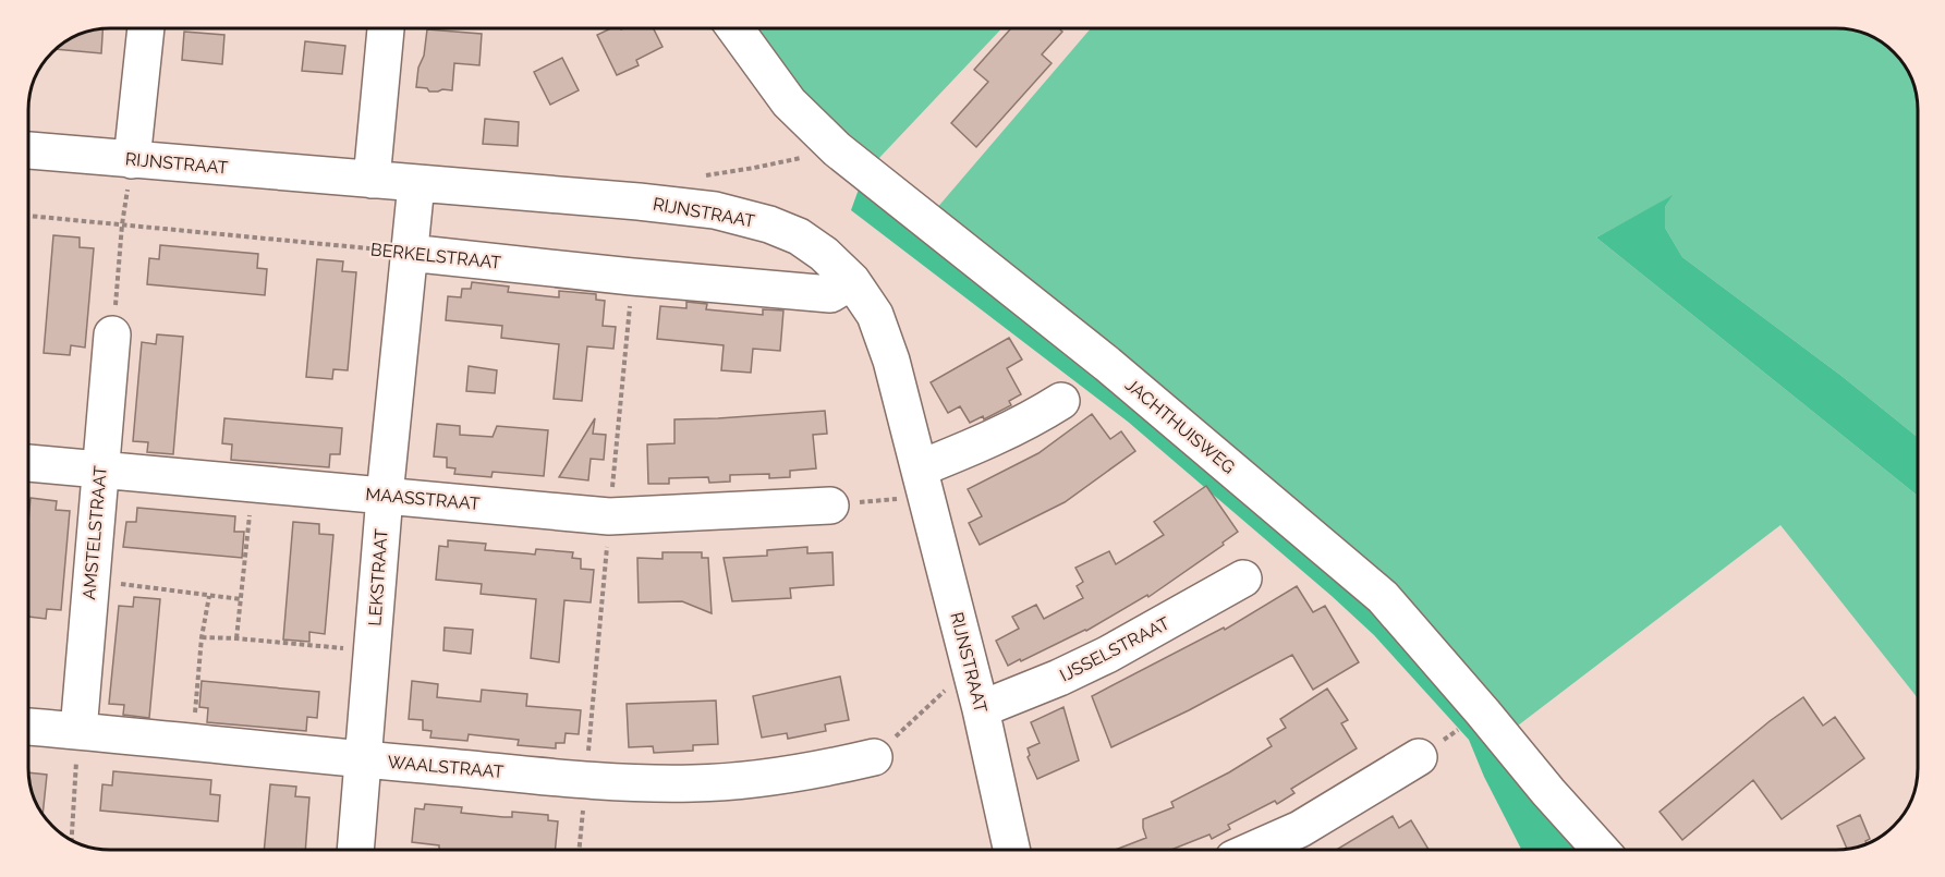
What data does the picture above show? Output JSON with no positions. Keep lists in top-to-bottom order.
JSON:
{
  "streets": {
    "street": [
      "RIJNSTRAAT",
      "BERKELSTRAAT",
      "JACHTHUISWEG",
      "MAASSTRAAT",
      "AMSTELSTRAAT",
      "LEKSTRAAT",
      "IJSSELSTRAAT",
      "WAALSTRAAT"
    ]
  },
  "crossings": [
    ["RIJNSTRAAT", "BERKELSTRAAT"],
    ["RIJNSTRAAT", "LEKSTRAAT"],
    ["RIJNSTRAAT", "IJSSELSTRAAT"],
    ["BERKELSTRAAT", "LEKSTRAAT"],
    ["MAASSTRAAT", "AMSTELSTRAAT"],
    ["MAASSTRAAT", "LEKSTRAAT"],
    ["AMSTELSTRAAT", "WAALSTRAAT"],
    ["LEKSTRAAT", "WAALSTRAAT"]
  ]
}
